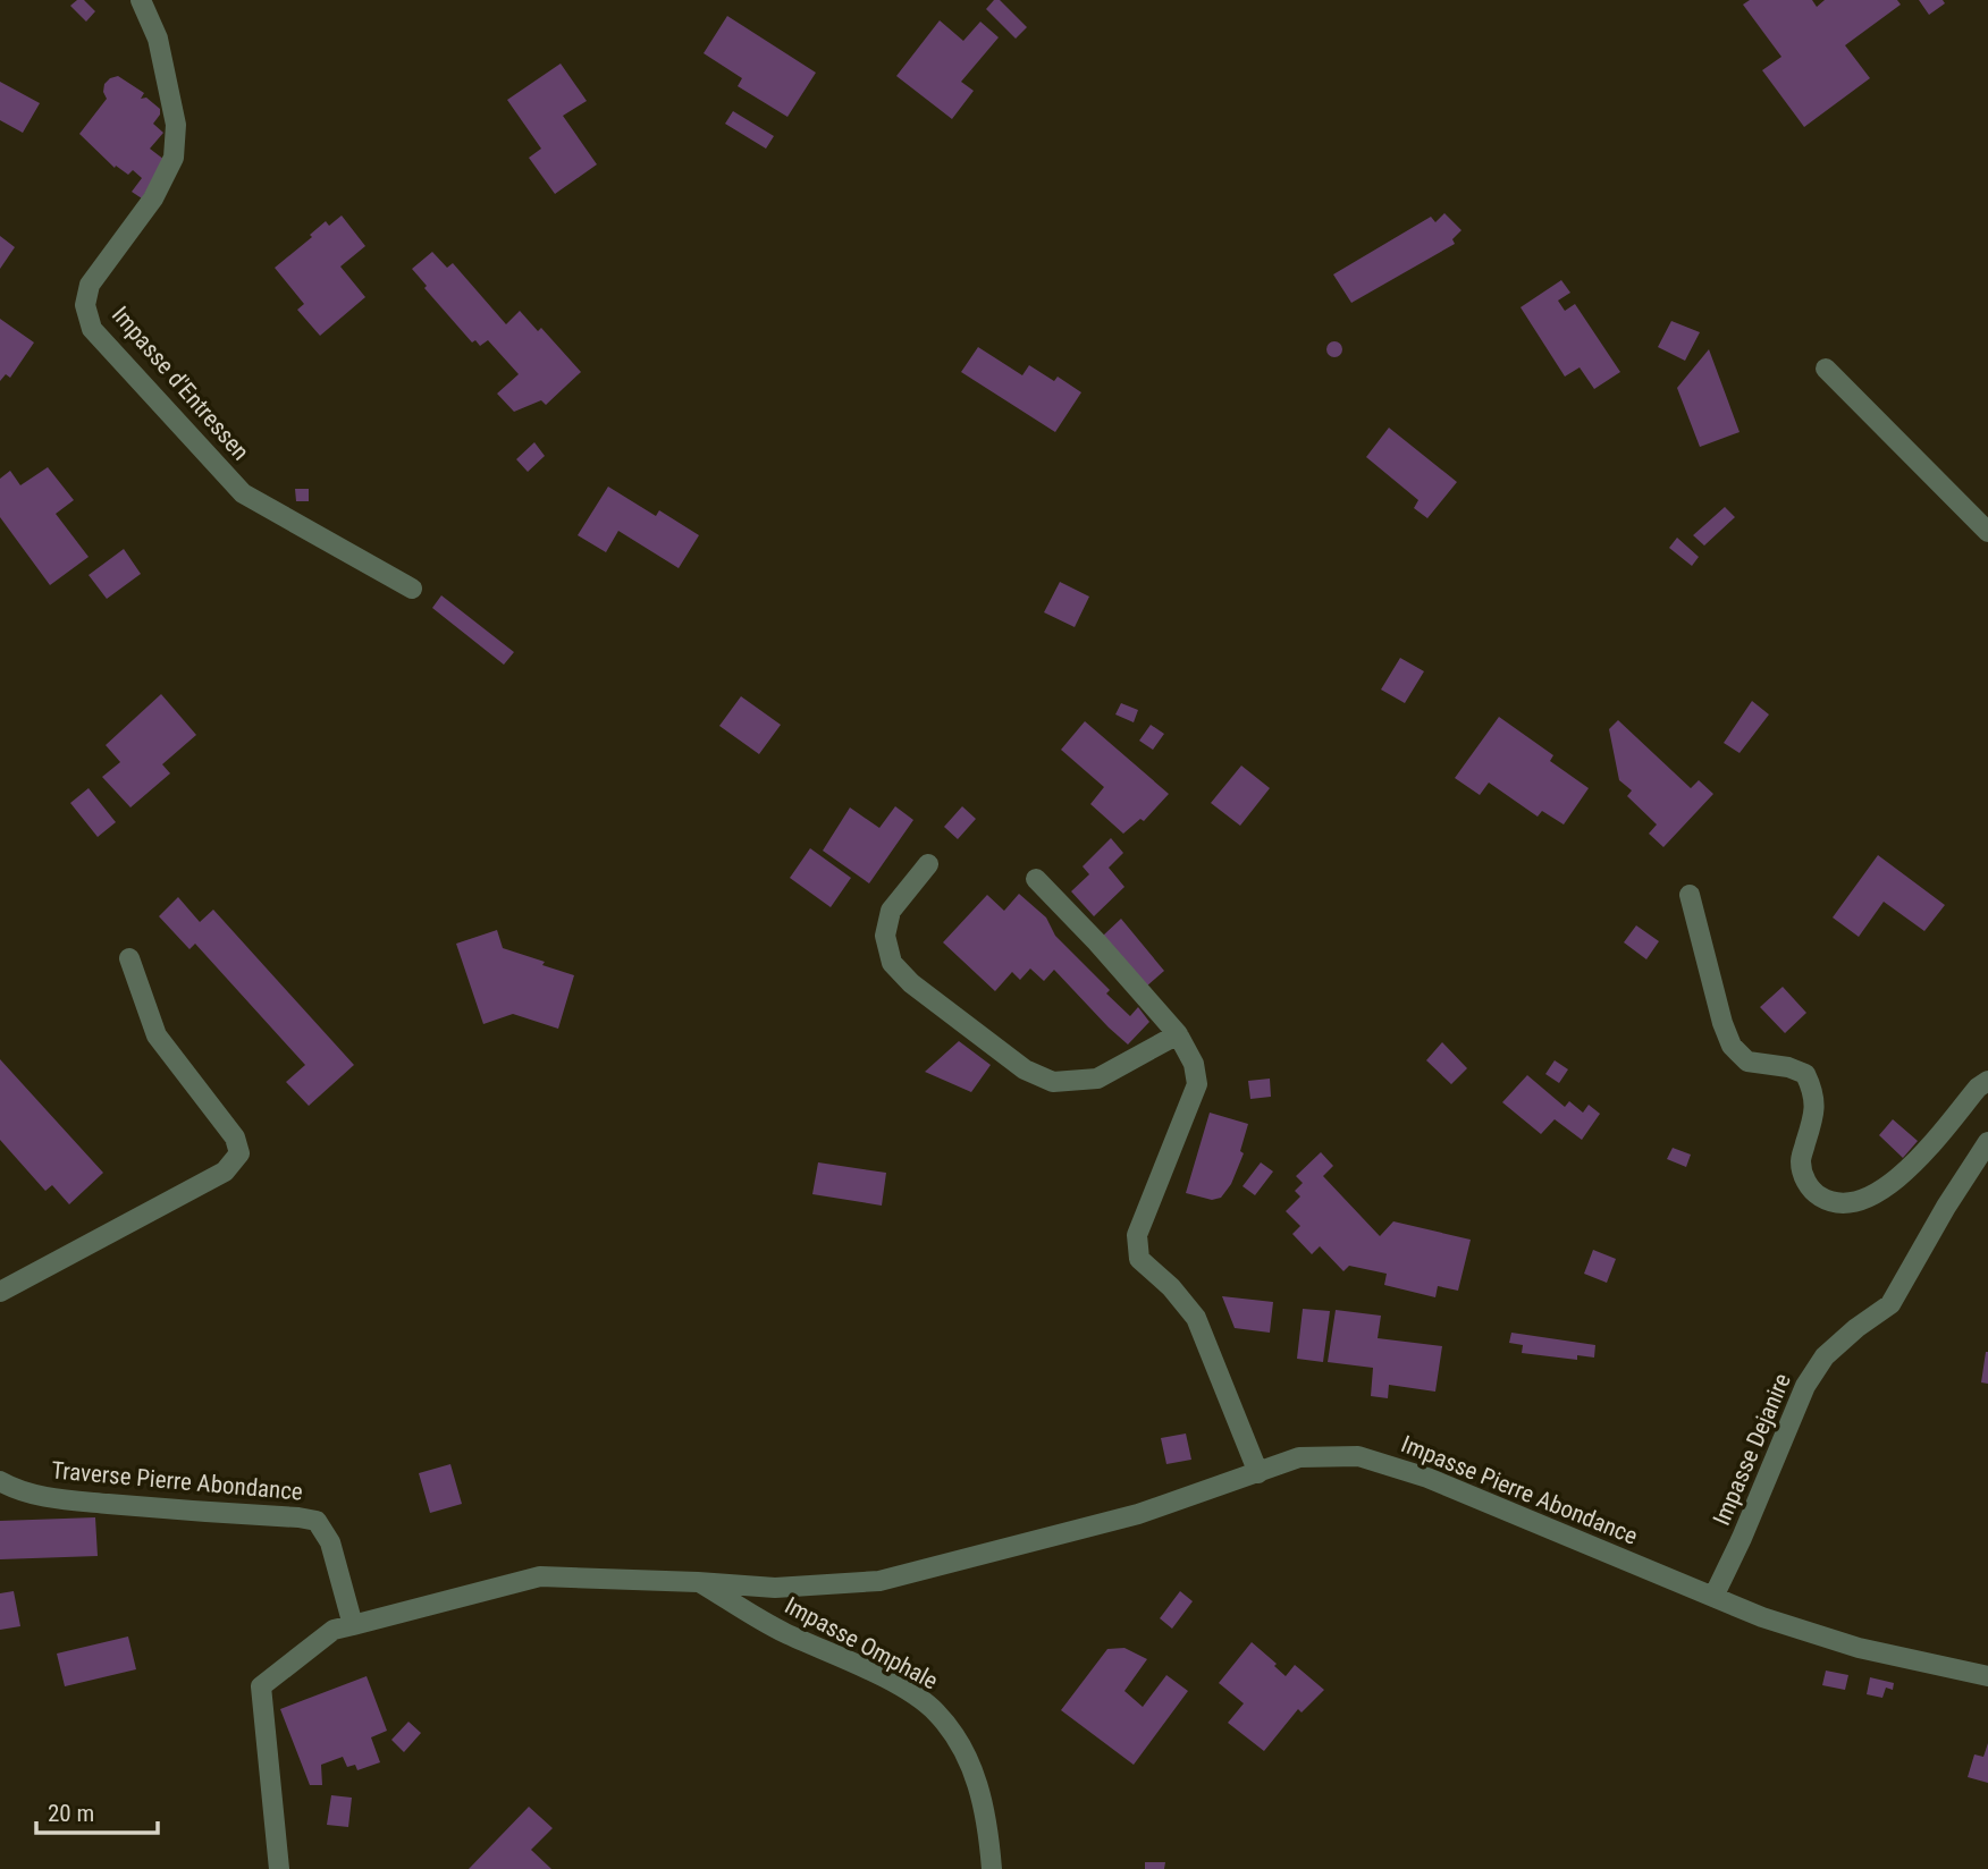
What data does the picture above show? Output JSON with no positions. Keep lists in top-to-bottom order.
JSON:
{
  "streets": {
    "street": [
      "Impasse d'Entressen",
      "Impasse Dejanire",
      "Traverse Pierre Abondance",
      "Impasse Pierre Abondance",
      "Impasse Omphale"
    ]
  },
  "crossings": [
    ["Impasse Dejanire", "Impasse Pierre Abondance"],
    ["Impasse Pierre Abondance", "Impasse Omphale"]
  ],
  "scale_bar": "20 m"
}
